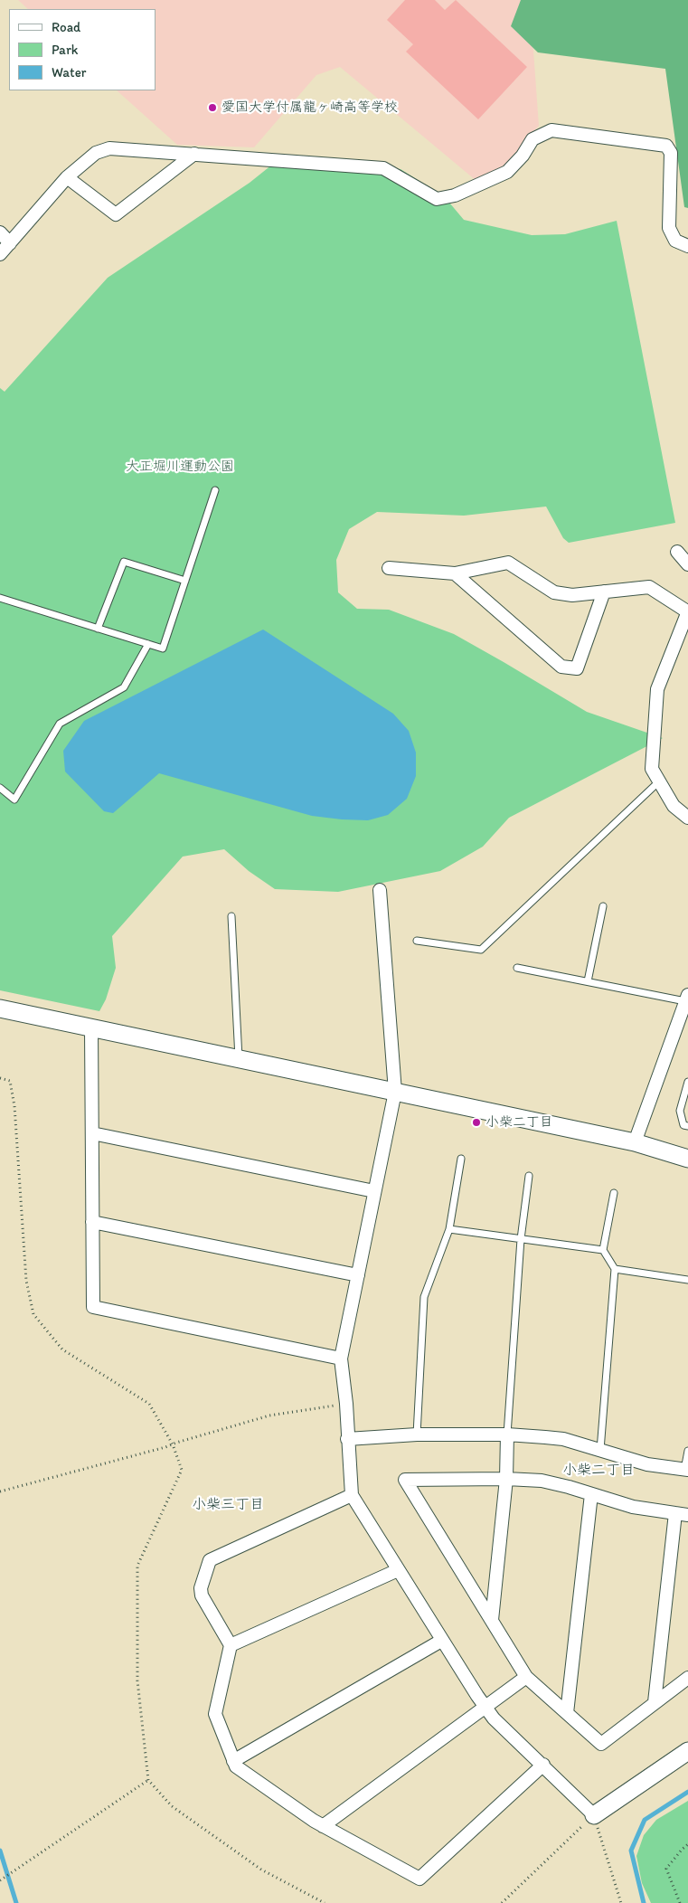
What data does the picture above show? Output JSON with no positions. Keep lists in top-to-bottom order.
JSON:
{
  "districts": ["小柴二丁目", "小柴三丁目"],
  "parks": ["大正堀川運動公園"],
  "places": ["愛国大学付属龍ヶ崎高等学校", "小柴二丁目"],
  "legend": ["Road", "Park", "Water"]
}
